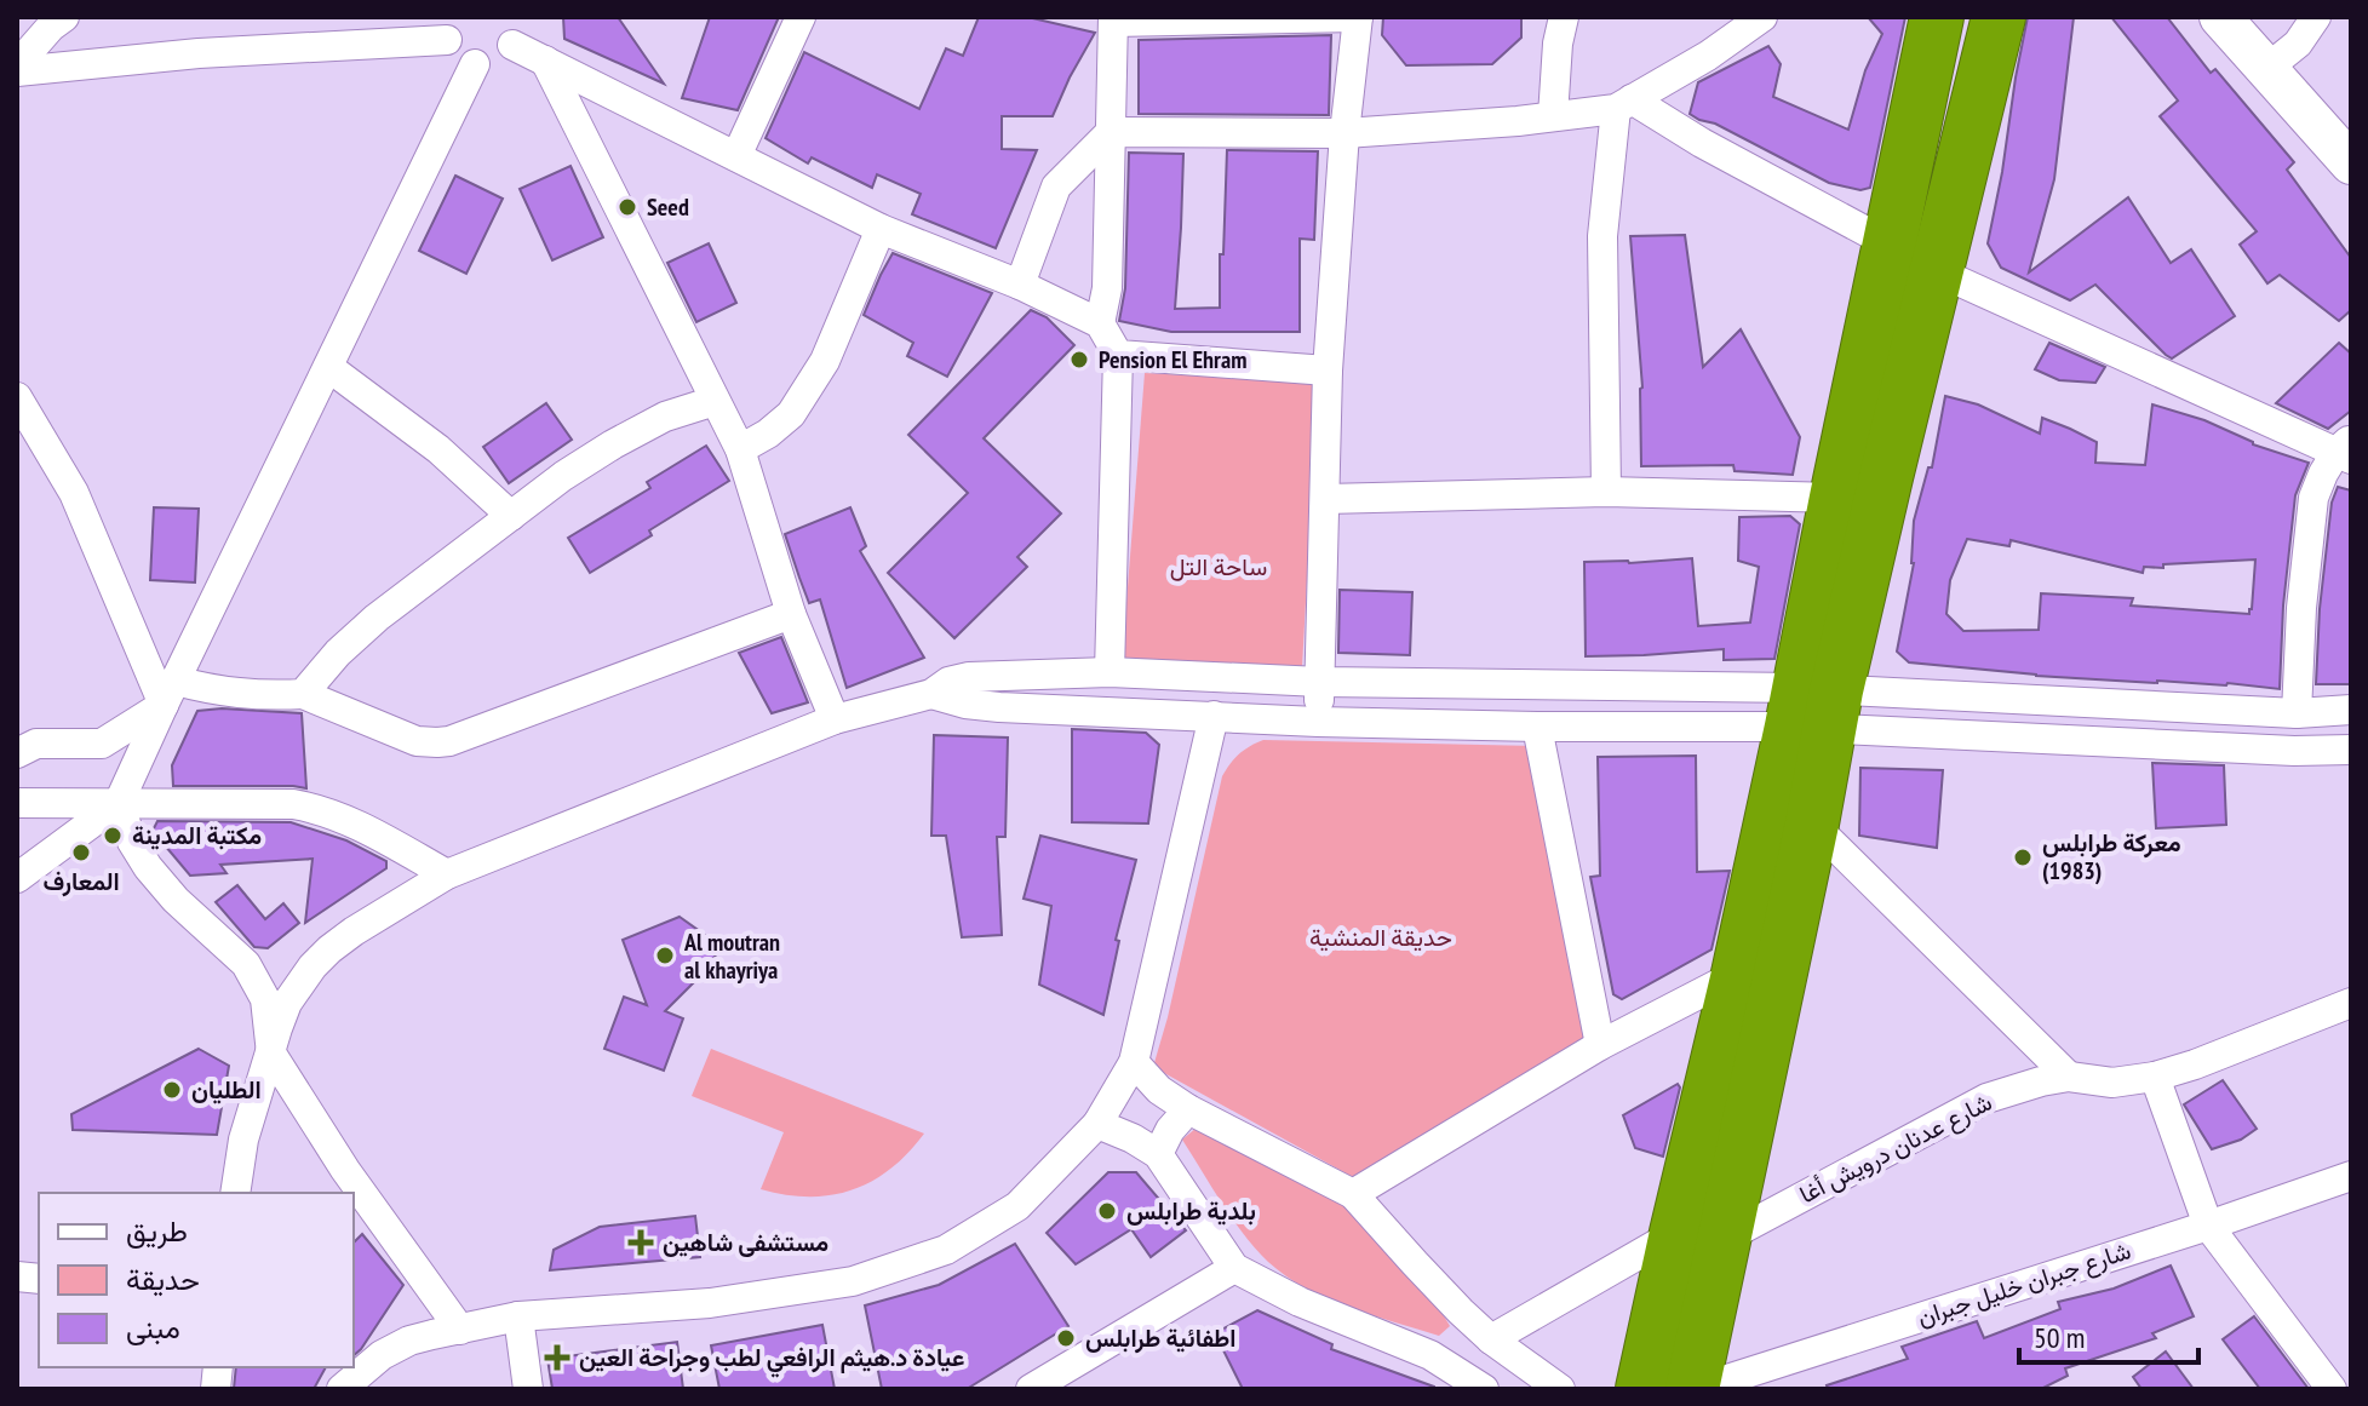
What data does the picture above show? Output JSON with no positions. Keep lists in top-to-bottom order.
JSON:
{
  "streets": {
    "street": ["شارع عدنان درويش أغا", "شارع جبران خليل جبران"]
  },
  "parks": ["ساحة التل", "حديقة المنشية"],
  "places": {
    "other": [
      "Seed",
      "Pension El Ehram",
      "مكتبة المدينة",
      "المعارف",
      "معركة طرابلس (1983)",
      "Al moutran al khayriya",
      "الطليان",
      "بلدية طرابلس",
      "اطفائية طرابلس"
    ],
    "health": ["مستشفى شاهين", "عيادة د.هيثم الرافعي لطب وجراحة العين"]
  },
  "legend": ["طريق", "حديقة", "مبنى"],
  "scale_bar": "50 m"
}
